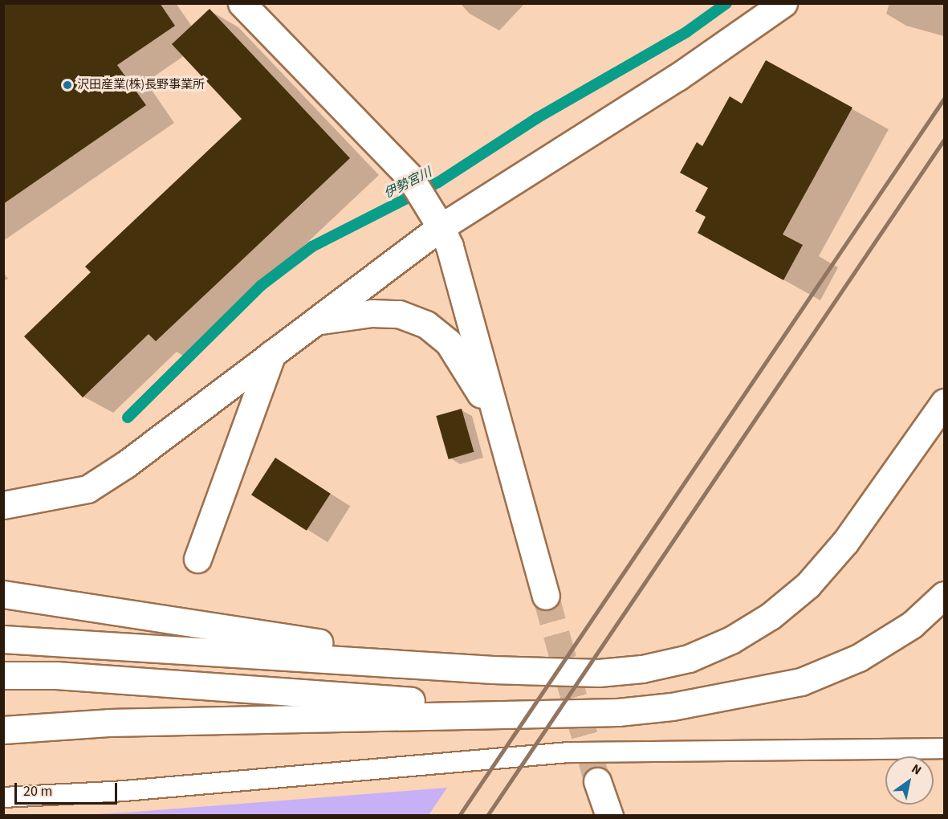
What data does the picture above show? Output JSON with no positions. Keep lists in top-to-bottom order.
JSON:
{
  "water": ["伊勢宮川"],
  "places": ["沢田産業(株)長野事業所"],
  "scale_bar": "20 m",
  "north": "top right"
}
